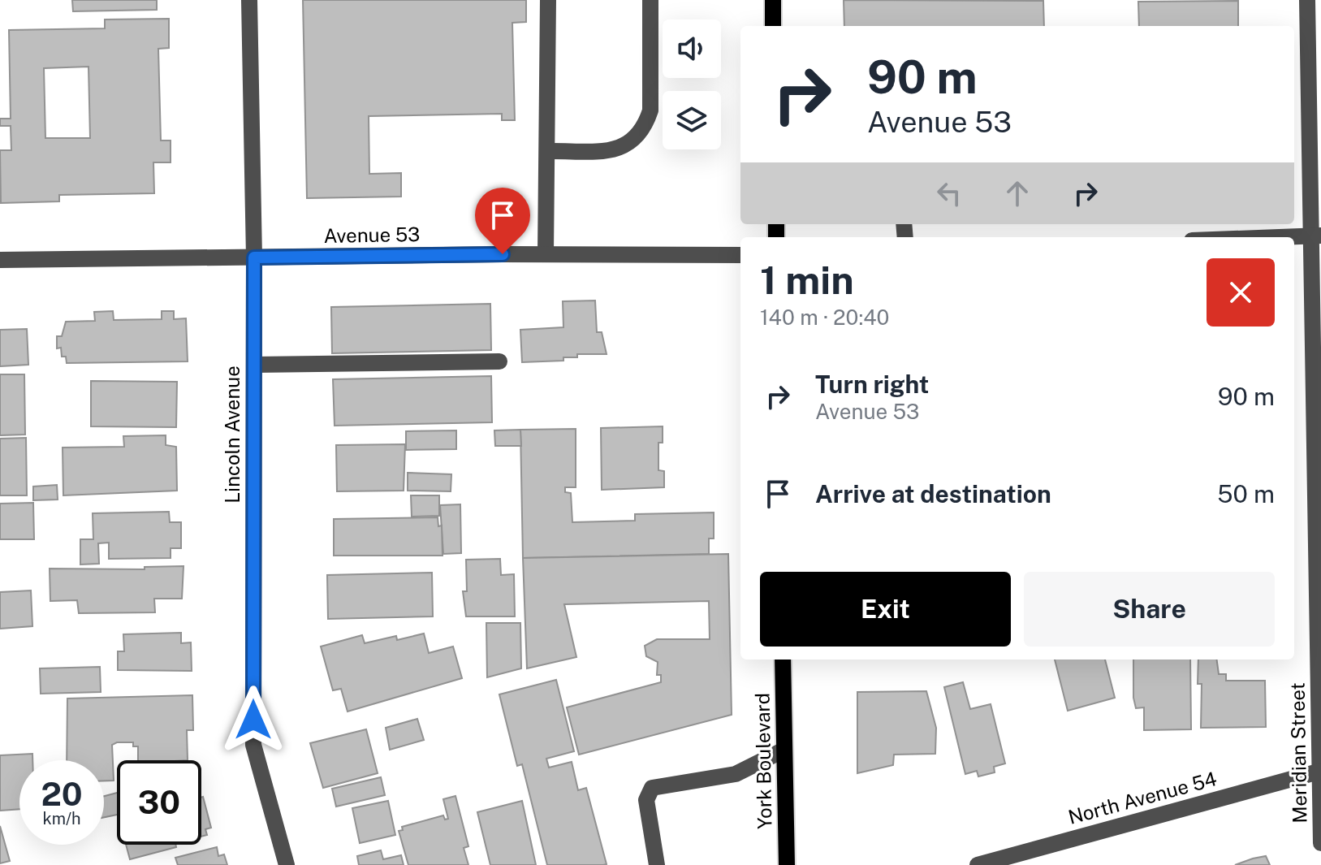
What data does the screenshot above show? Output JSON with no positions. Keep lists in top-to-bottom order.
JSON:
{
  "streets": {
    "main road": ["York Boulevard"],
    "street": [
      "Avenue 53",
      "Lincoln Avenue",
      "Meridian Street",
      "North Avenue 54"
    ]
  },
  "crossings": [
    ["Avenue 53", "Lincoln Avenue"],
    ["Meridian Street", "North Avenue 54"]
  ],
  "page": {
    "turn": ["90 m", "Avenue 53"],
    "heading": ["1 min", "140 m · 20:40"],
    "list": [
      {
        "name": "Turn right",
        "note": "Avenue 53",
        "value": "90 m"
      },
      {
        "name": "Arrive at destination",
        "value": "50 m"
      }
    ],
    "buttons": ["Exit", "Share"],
    "speed": "20 km/h",
    "limit": "30"
  }
}
